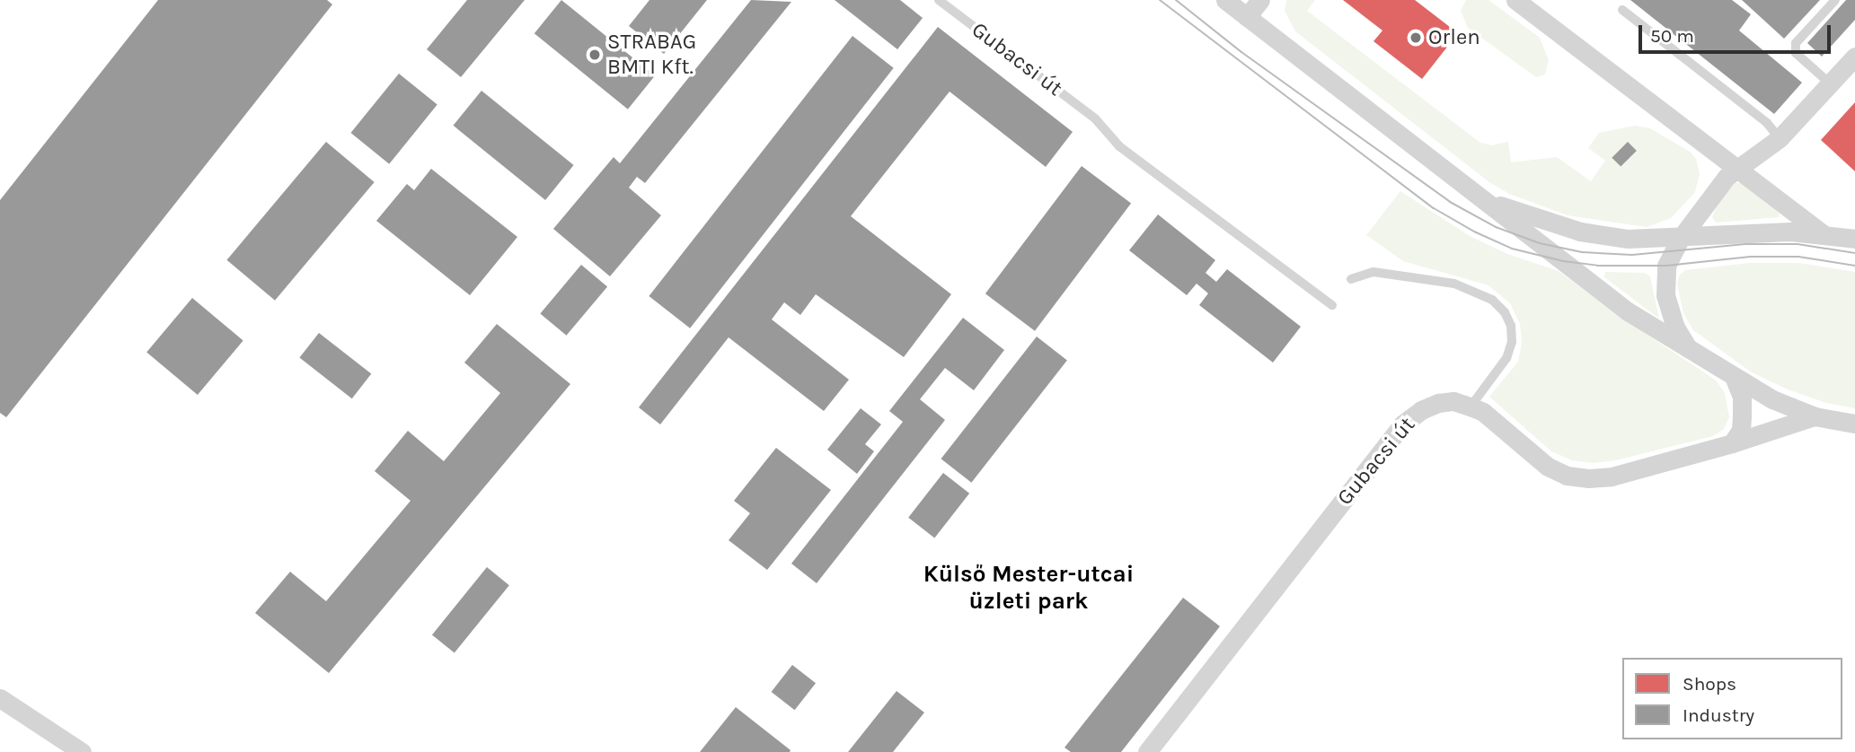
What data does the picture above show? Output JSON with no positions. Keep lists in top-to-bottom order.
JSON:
{
  "streets": {
    "street": ["Gubacsi út"]
  },
  "districts": ["Külső Mester-utcai üzleti park"],
  "places": ["Orlen", "STRABAG BMTI Kft."],
  "legend": ["Shops", "Industry"],
  "scale_bar": "50 m"
}
